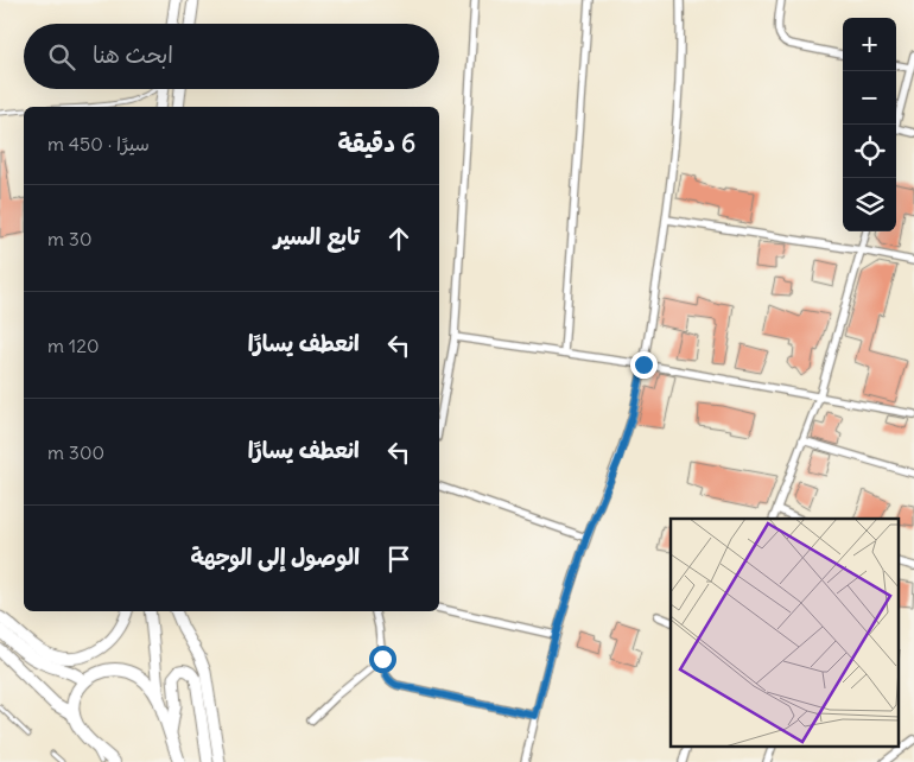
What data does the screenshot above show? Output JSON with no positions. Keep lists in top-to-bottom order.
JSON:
{
  "page": {
    "map_buttons": ["+", "−"],
    "search": "ابحث هنا",
    "heading": ["6 دقيقة", "سيرًا · 450 m"],
    "list": [
      ["تابع السير", "30 m"],
      ["انعطف يسارًا", "120 m"],
      ["انعطف يسارًا", "300 m"],
      "الوصول إلى الوجهة"
    ]
  }
}
